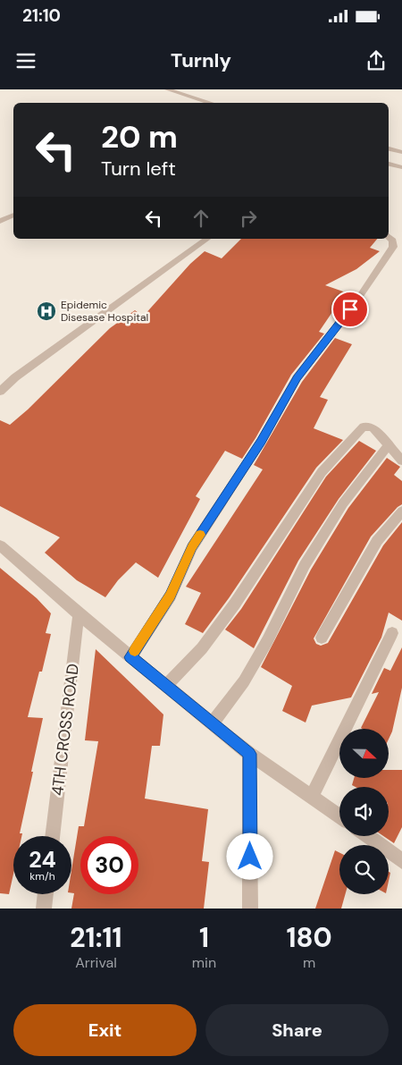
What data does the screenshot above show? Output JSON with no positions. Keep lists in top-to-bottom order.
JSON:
{
  "streets": {
    "street": ["4TH CROSS ROAD"]
  },
  "places": {
    "hospital": ["Epidemic Disesase Hospital"]
  },
  "north": "right",
  "page": {
    "status": "21:10",
    "header": "Turnly",
    "turn": ["20 m", "Turn left"],
    "speed": "24 km/h",
    "limit": "30",
    "eta": [
      "21:11",
      "Arrival",
      "1",
      "min",
      "180",
      "m"
    ],
    "buttons": ["Exit", "Share"]
  }
}
